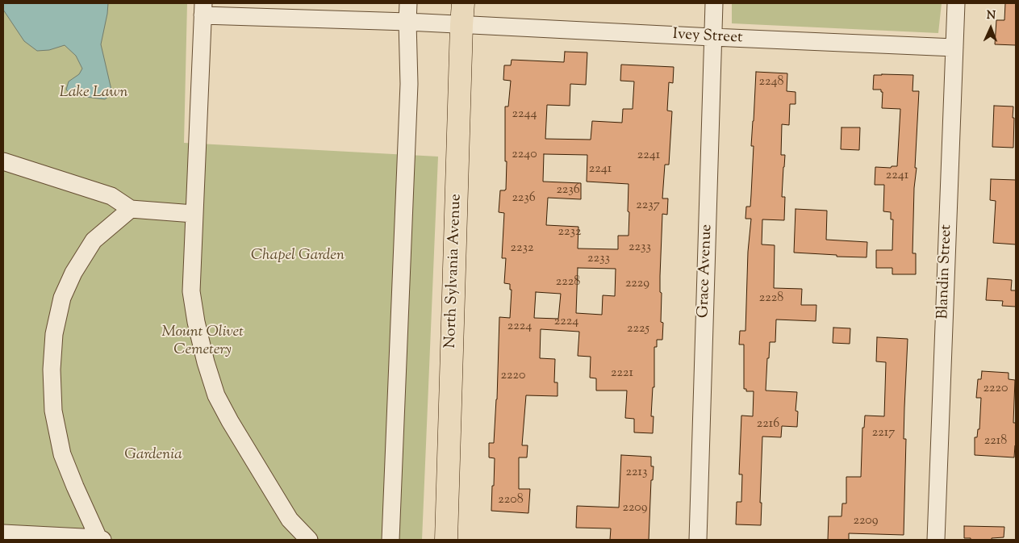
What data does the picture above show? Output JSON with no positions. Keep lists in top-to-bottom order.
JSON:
{
  "streets": {
    "main road": ["North Sylvania Avenue"],
    "street": ["Ivey Street", "Grace Avenue", "Blandin Street"]
  },
  "crossings": [
    ["Ivey Street", "North Sylvania Avenue"],
    ["Ivey Street", "Grace Avenue"],
    ["Ivey Street", "Blandin Street"]
  ],
  "parks": [
    "Lake Lawn",
    "Chapel Garden",
    "Mount Olivet Cemetery",
    "Gardenia"
  ],
  "house_numbers": [
    "2248",
    "2244",
    "2240",
    "2241",
    "2241",
    "2241",
    "2236",
    "2236",
    "2237",
    "2232",
    "2233",
    "2232",
    "2233",
    "2228",
    "2229",
    "2228",
    "2224",
    "2224",
    "2225",
    "2221",
    "2220",
    "2220",
    "2216",
    "2217",
    "2218",
    "2213",
    "2208",
    "2209",
    "2209"
  ],
  "north": "top"
}
